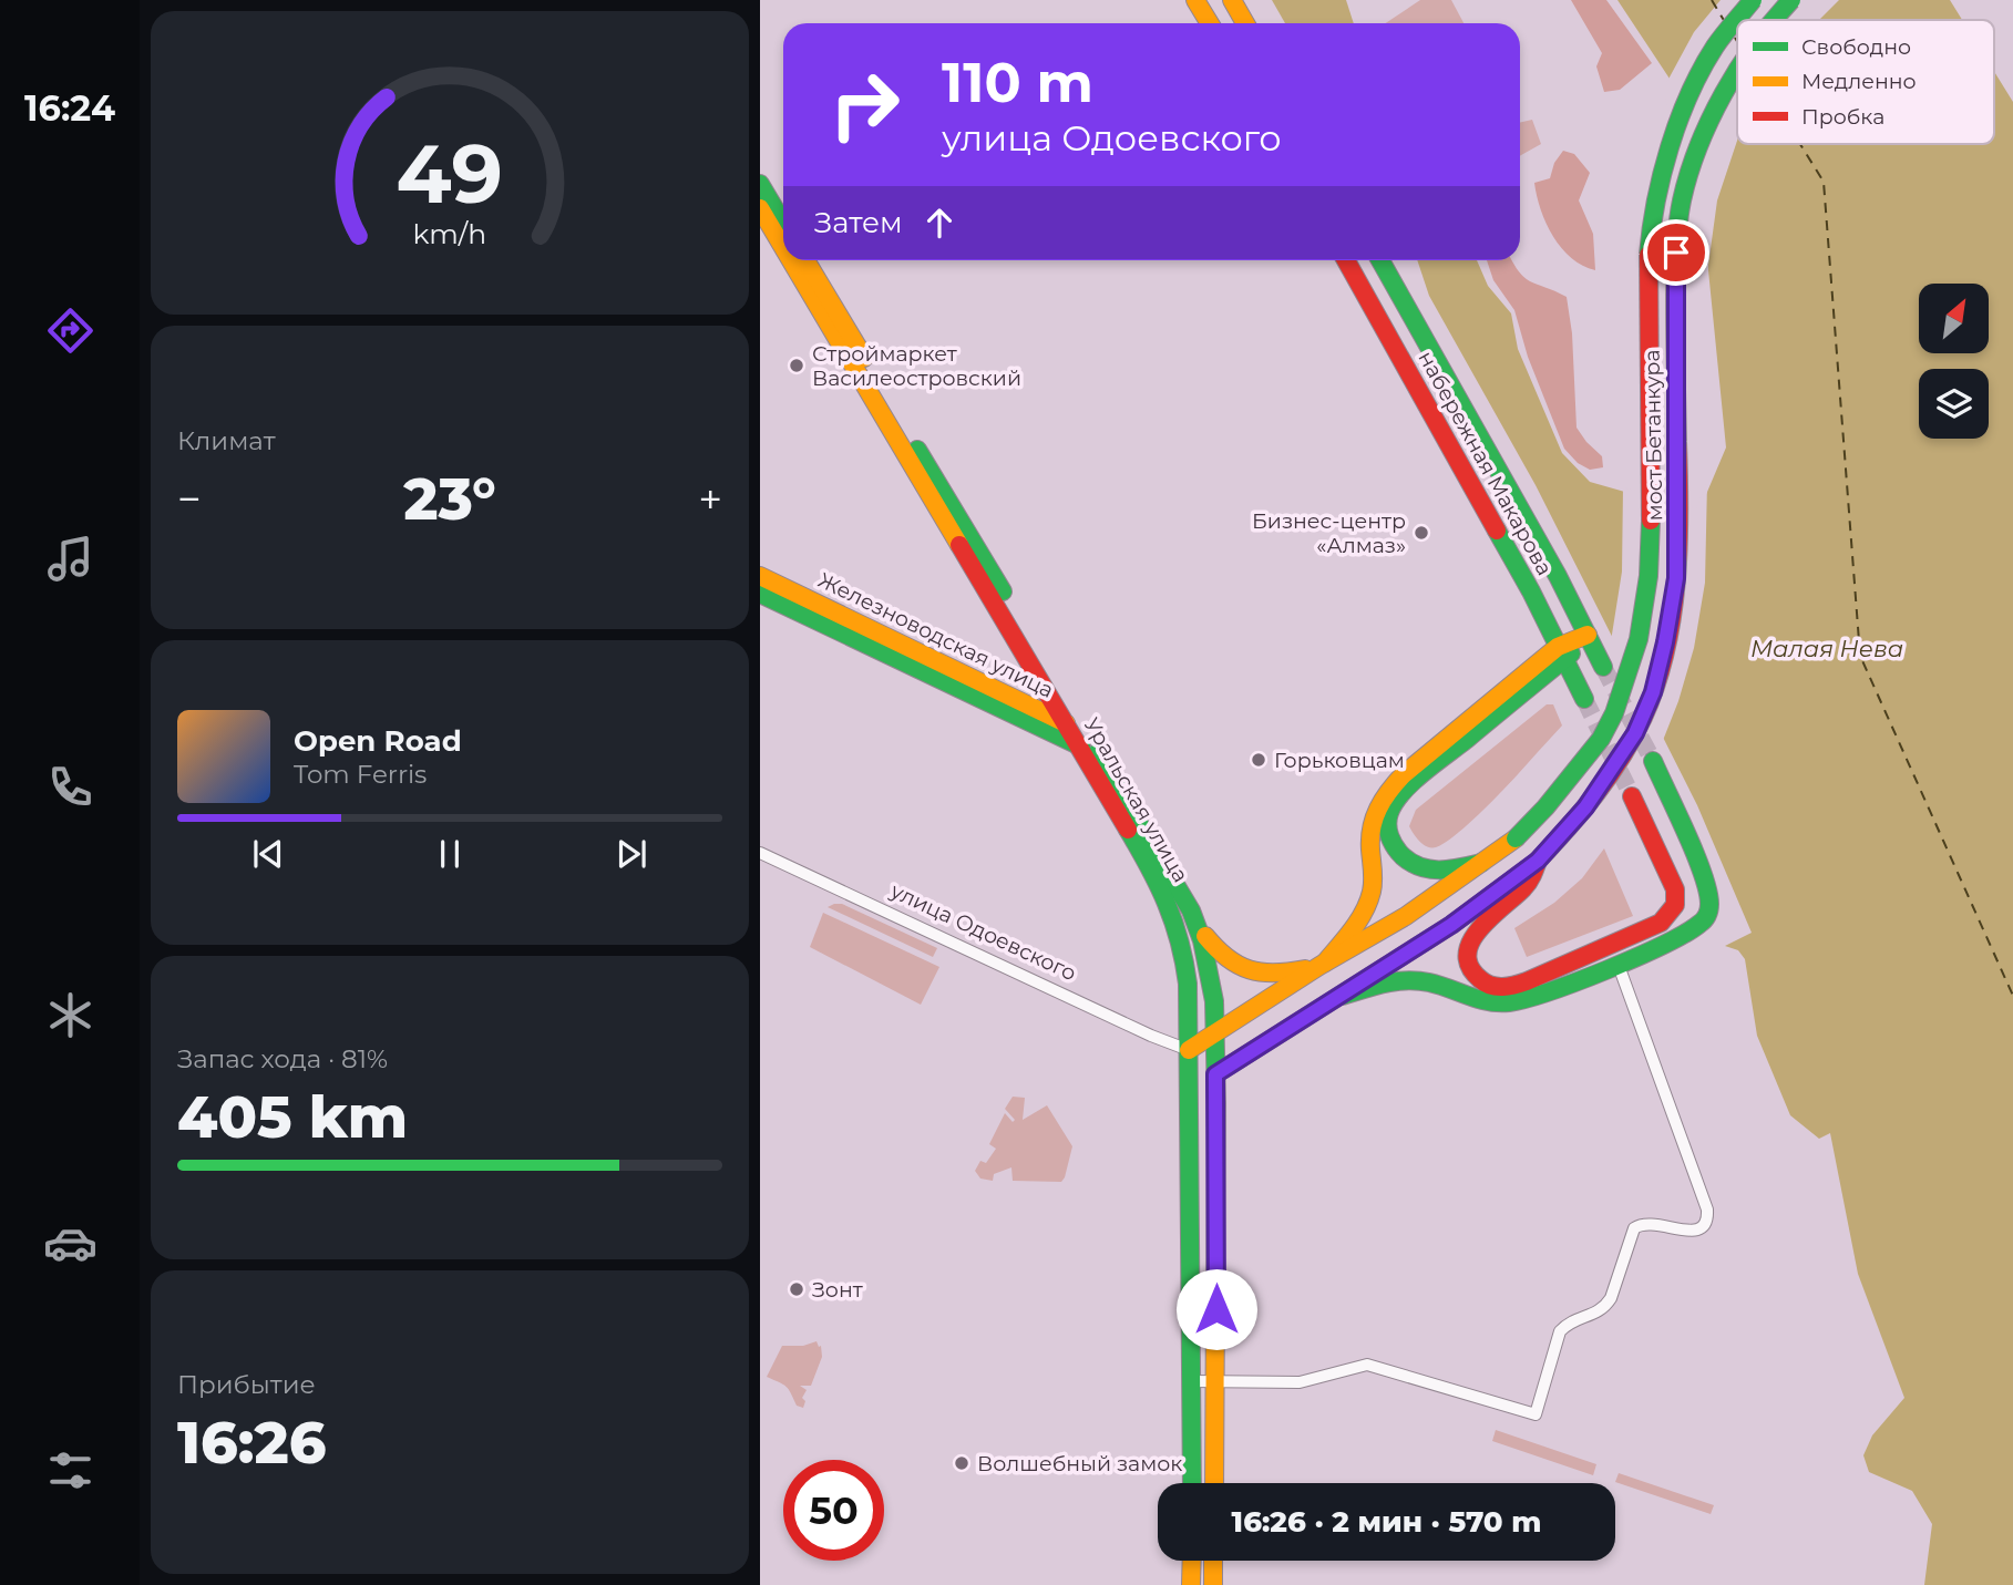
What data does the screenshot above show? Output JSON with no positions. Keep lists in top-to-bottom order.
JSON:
{
  "streets": {
    "main road": [
      "мост Бетанкура",
      "набережная Макарова",
      "Железноводская улица",
      "Уральская улица",
      "улица Одоевского"
    ]
  },
  "crossings": [
    ["Железноводская улица", "Уральская улица"],
    ["Уральская улица", "улица Одоевского"]
  ],
  "water": ["Малая Нева"],
  "places": [
    "Строймаркет Василеостровский",
    "Бизнес-центр «Алмаз»",
    "Горьковцам",
    "Зонт",
    "Волшебный замок"
  ],
  "legend": ["Свободно", "Медленно", "Пробка"],
  "north": "top right",
  "page": {
    "tabs": "16:24",
    "turn": ["110 m", "улица Одоевского"],
    "then": "Затем",
    "tile": [
      "Климат",
      ["Запас хода · 81%", "405 km"],
      ["Прибытие", "16:26"]
    ],
    "heat": ["−", "23°", "+"],
    "song": ["Open Road", "Tom Ferris"],
    "limit": "50",
    "trip": "16:26 · 2 мин · 570 m",
    "gauge": ["49", "km/h"]
  }
}
